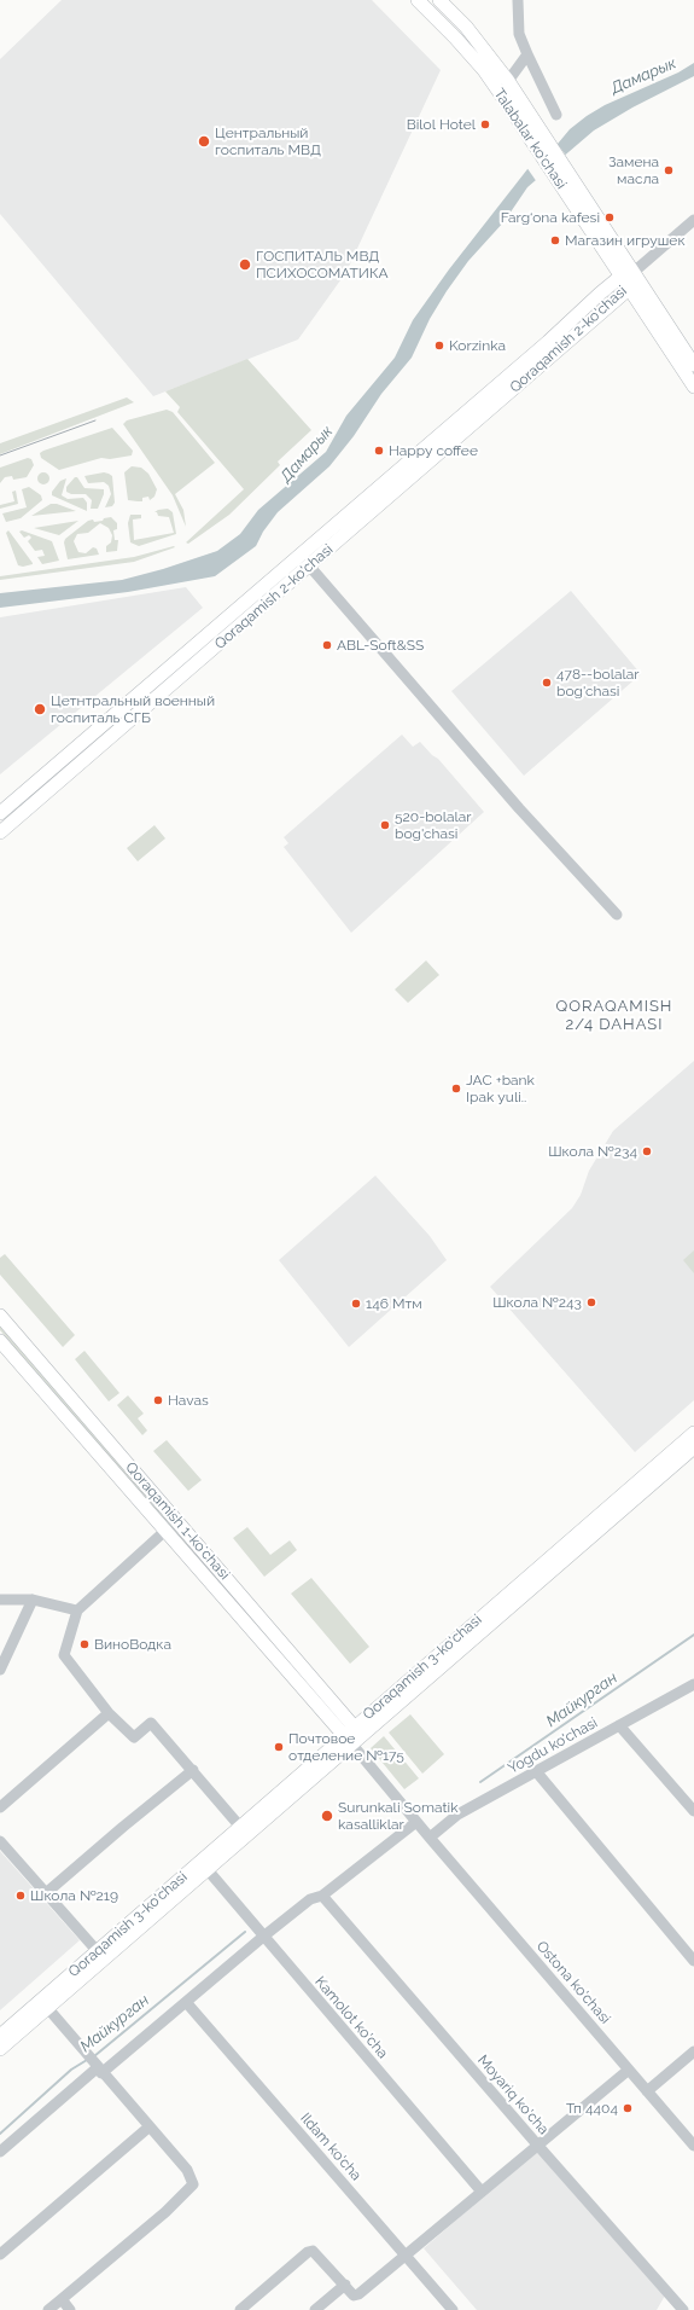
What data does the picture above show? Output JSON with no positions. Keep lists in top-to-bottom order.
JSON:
{
  "streets": {
    "main road": [
      "Talabalar ko'chasi",
      "Qoraqamish 2-ko'chasi",
      "Qoraqamish 1-koʻchasi",
      "Qoraqamish 3-ko'chasi"
    ],
    "street": [
      "Yogdu ko'chasi",
      "Ostona ko'chasi",
      "Kamolot ko'cha",
      "Moyariq ko'cha",
      "Ildam ko'cha"
    ]
  },
  "crossings": [
    ["Talabalar ko'chasi", "Qoraqamish 2-ko'chasi"],
    ["Qoraqamish 1-koʻchasi", "Qoraqamish 3-ko'chasi"],
    ["Qoraqamish 1-koʻchasi", "Ostona ko'chasi"],
    ["Qoraqamish 3-ko'chasi", "Ostona ko'chasi"],
    ["Qoraqamish 3-ko'chasi", "Kamolot ko'cha"],
    ["Yogdu ko'chasi", "Ostona ko'chasi"]
  ],
  "districts": ["QORAQAMISH 2/4 DAHASI"],
  "water": ["Дамарык", "Майкурган"],
  "places": [
    "Bilol Hotel",
    "Центральный госпиталь МВД",
    "Замена масла",
    "Farg‘ona kafesi",
    "Магазин игрушек",
    "ГОСПИТАЛЬ МВД ПСИХОСОМАТИКА",
    "Korzinka",
    "Happy coffee",
    "ABL-Soft&SS",
    "478--bolalar bog'chasi",
    "Цетнтральный военный госпиталь СГБ",
    "520-bolalar bog'chasi",
    "JAC +bank Ipak yuli..",
    "Школа №234",
    "Школа №243",
    "146 Мтм",
    "Havas",
    "ВиноВодка",
    "Почтовое отделение №175",
    "Surunkali Somatik kasalliklar",
    "Школа №219",
    "Тп 4404"
  ]
}
